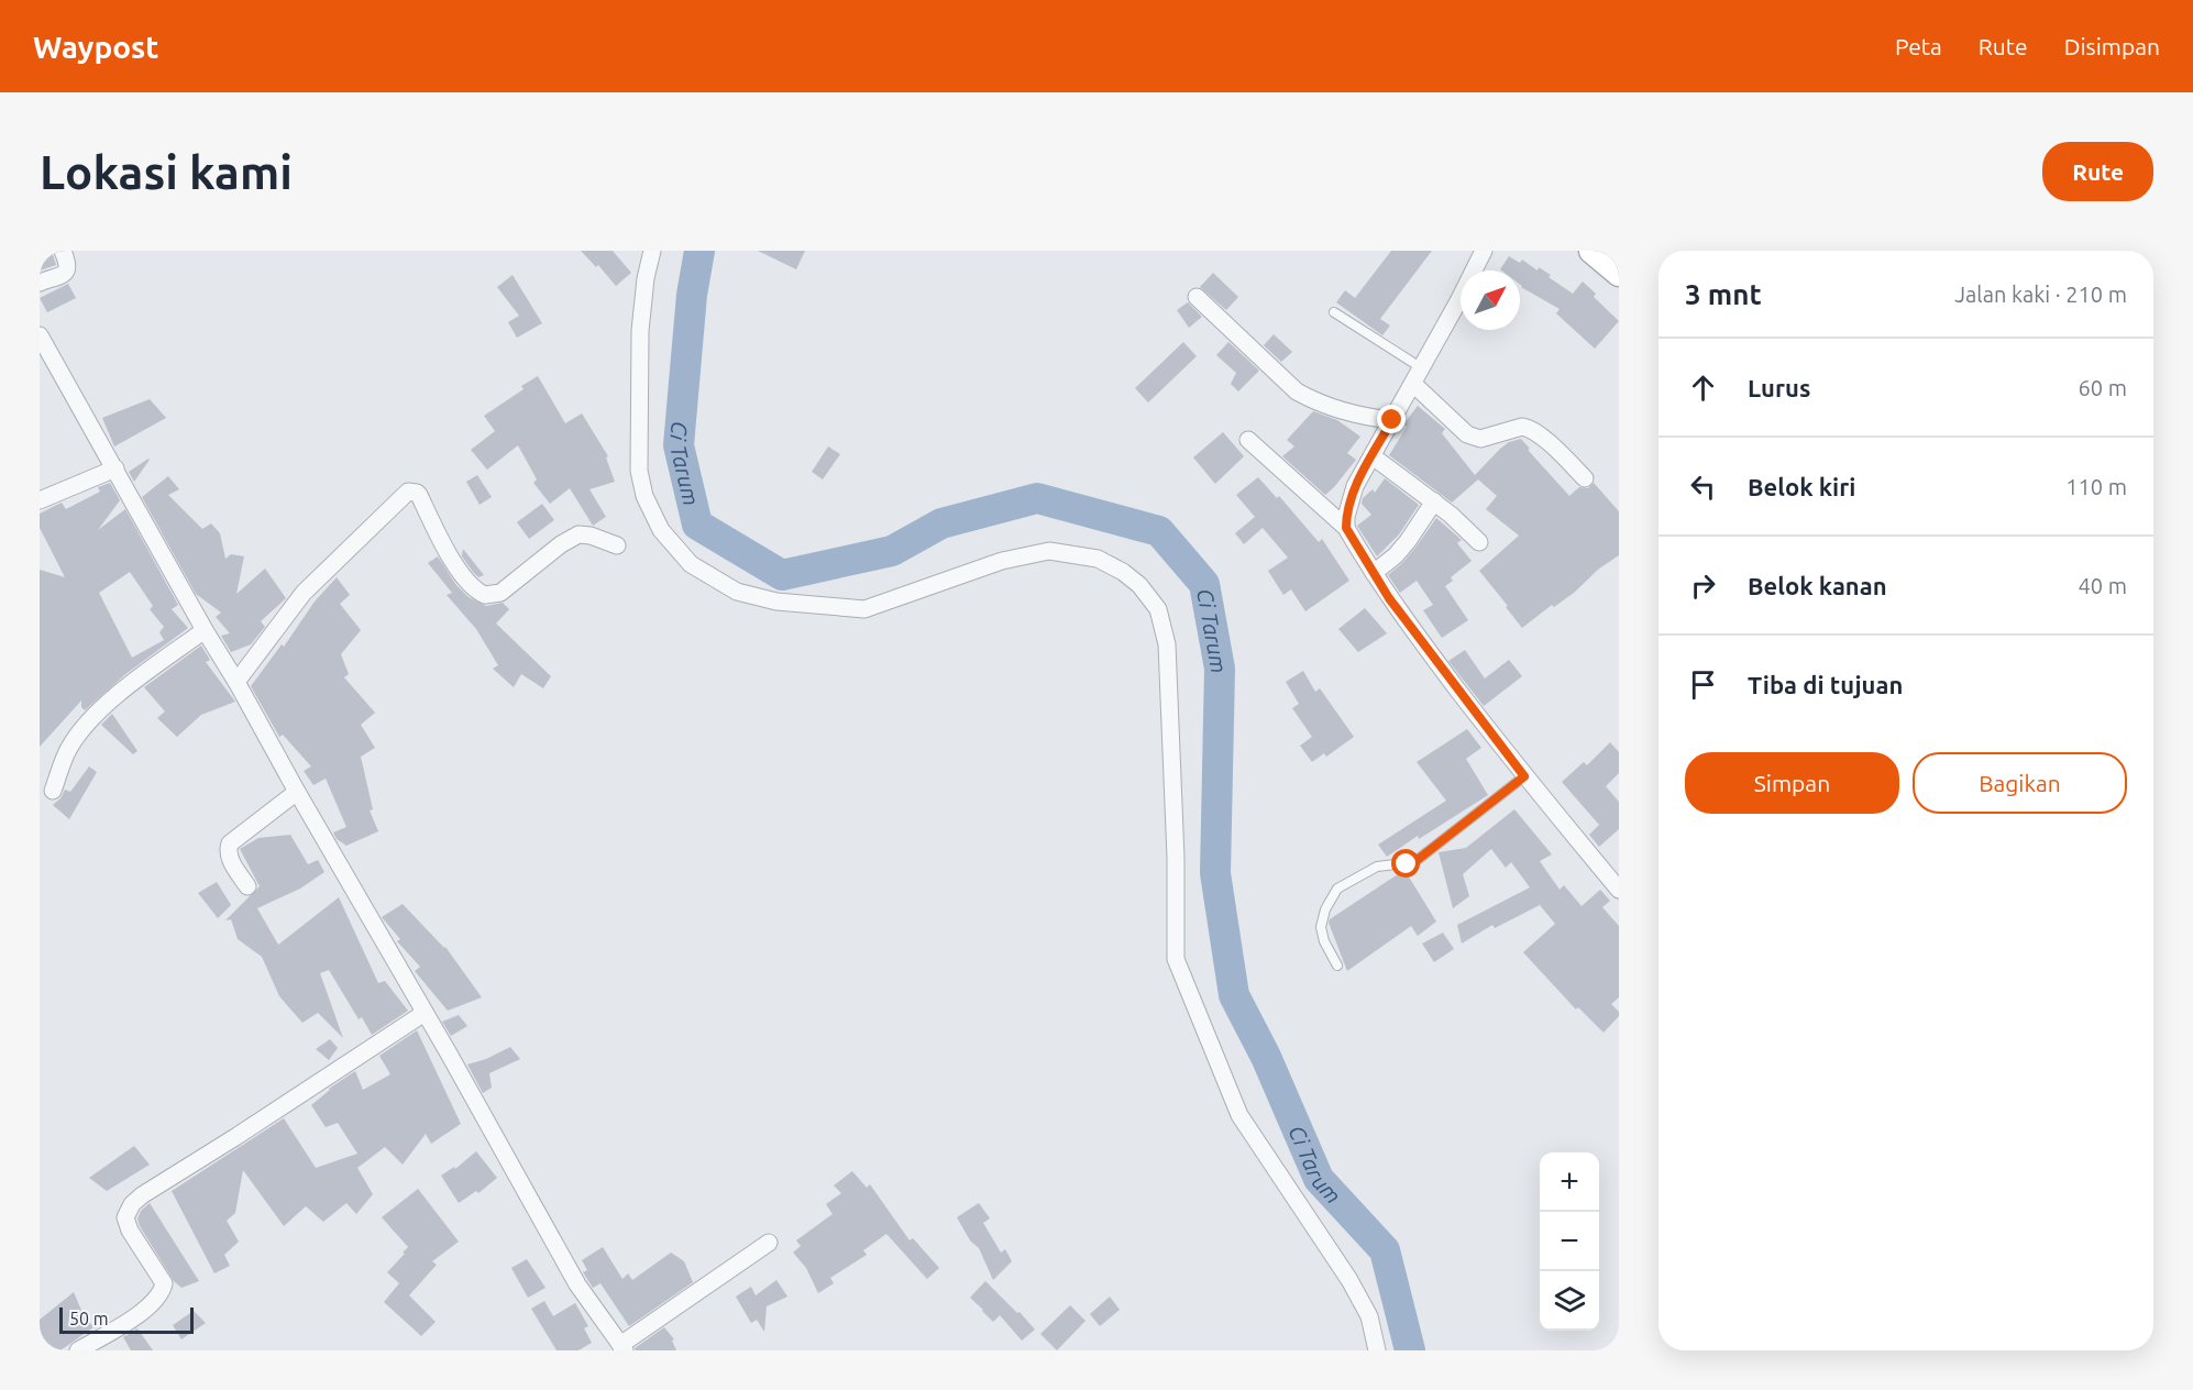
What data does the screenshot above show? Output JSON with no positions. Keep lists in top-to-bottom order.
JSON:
{
  "water": ["Ci Tarum"],
  "scale_bar": "50 m",
  "north": "top right",
  "page": {
    "header": "Waypost",
    "nav": ["Peta", "Rute", "Disimpan"],
    "buttons": [
      "Rute",
      ["Simpan", "Bagikan"]
    ],
    "title": "Lokasi kami",
    "heading": ["3 mnt", "Jalan kaki · 210 m"],
    "list": [
      ["Lurus", "60 m"],
      ["Belok kiri", "110 m"],
      ["Belok kanan", "40 m"],
      "Tiba di tujuan"
    ],
    "map_buttons": ["+", "−"],
    "scale": "50 m"
  }
}
